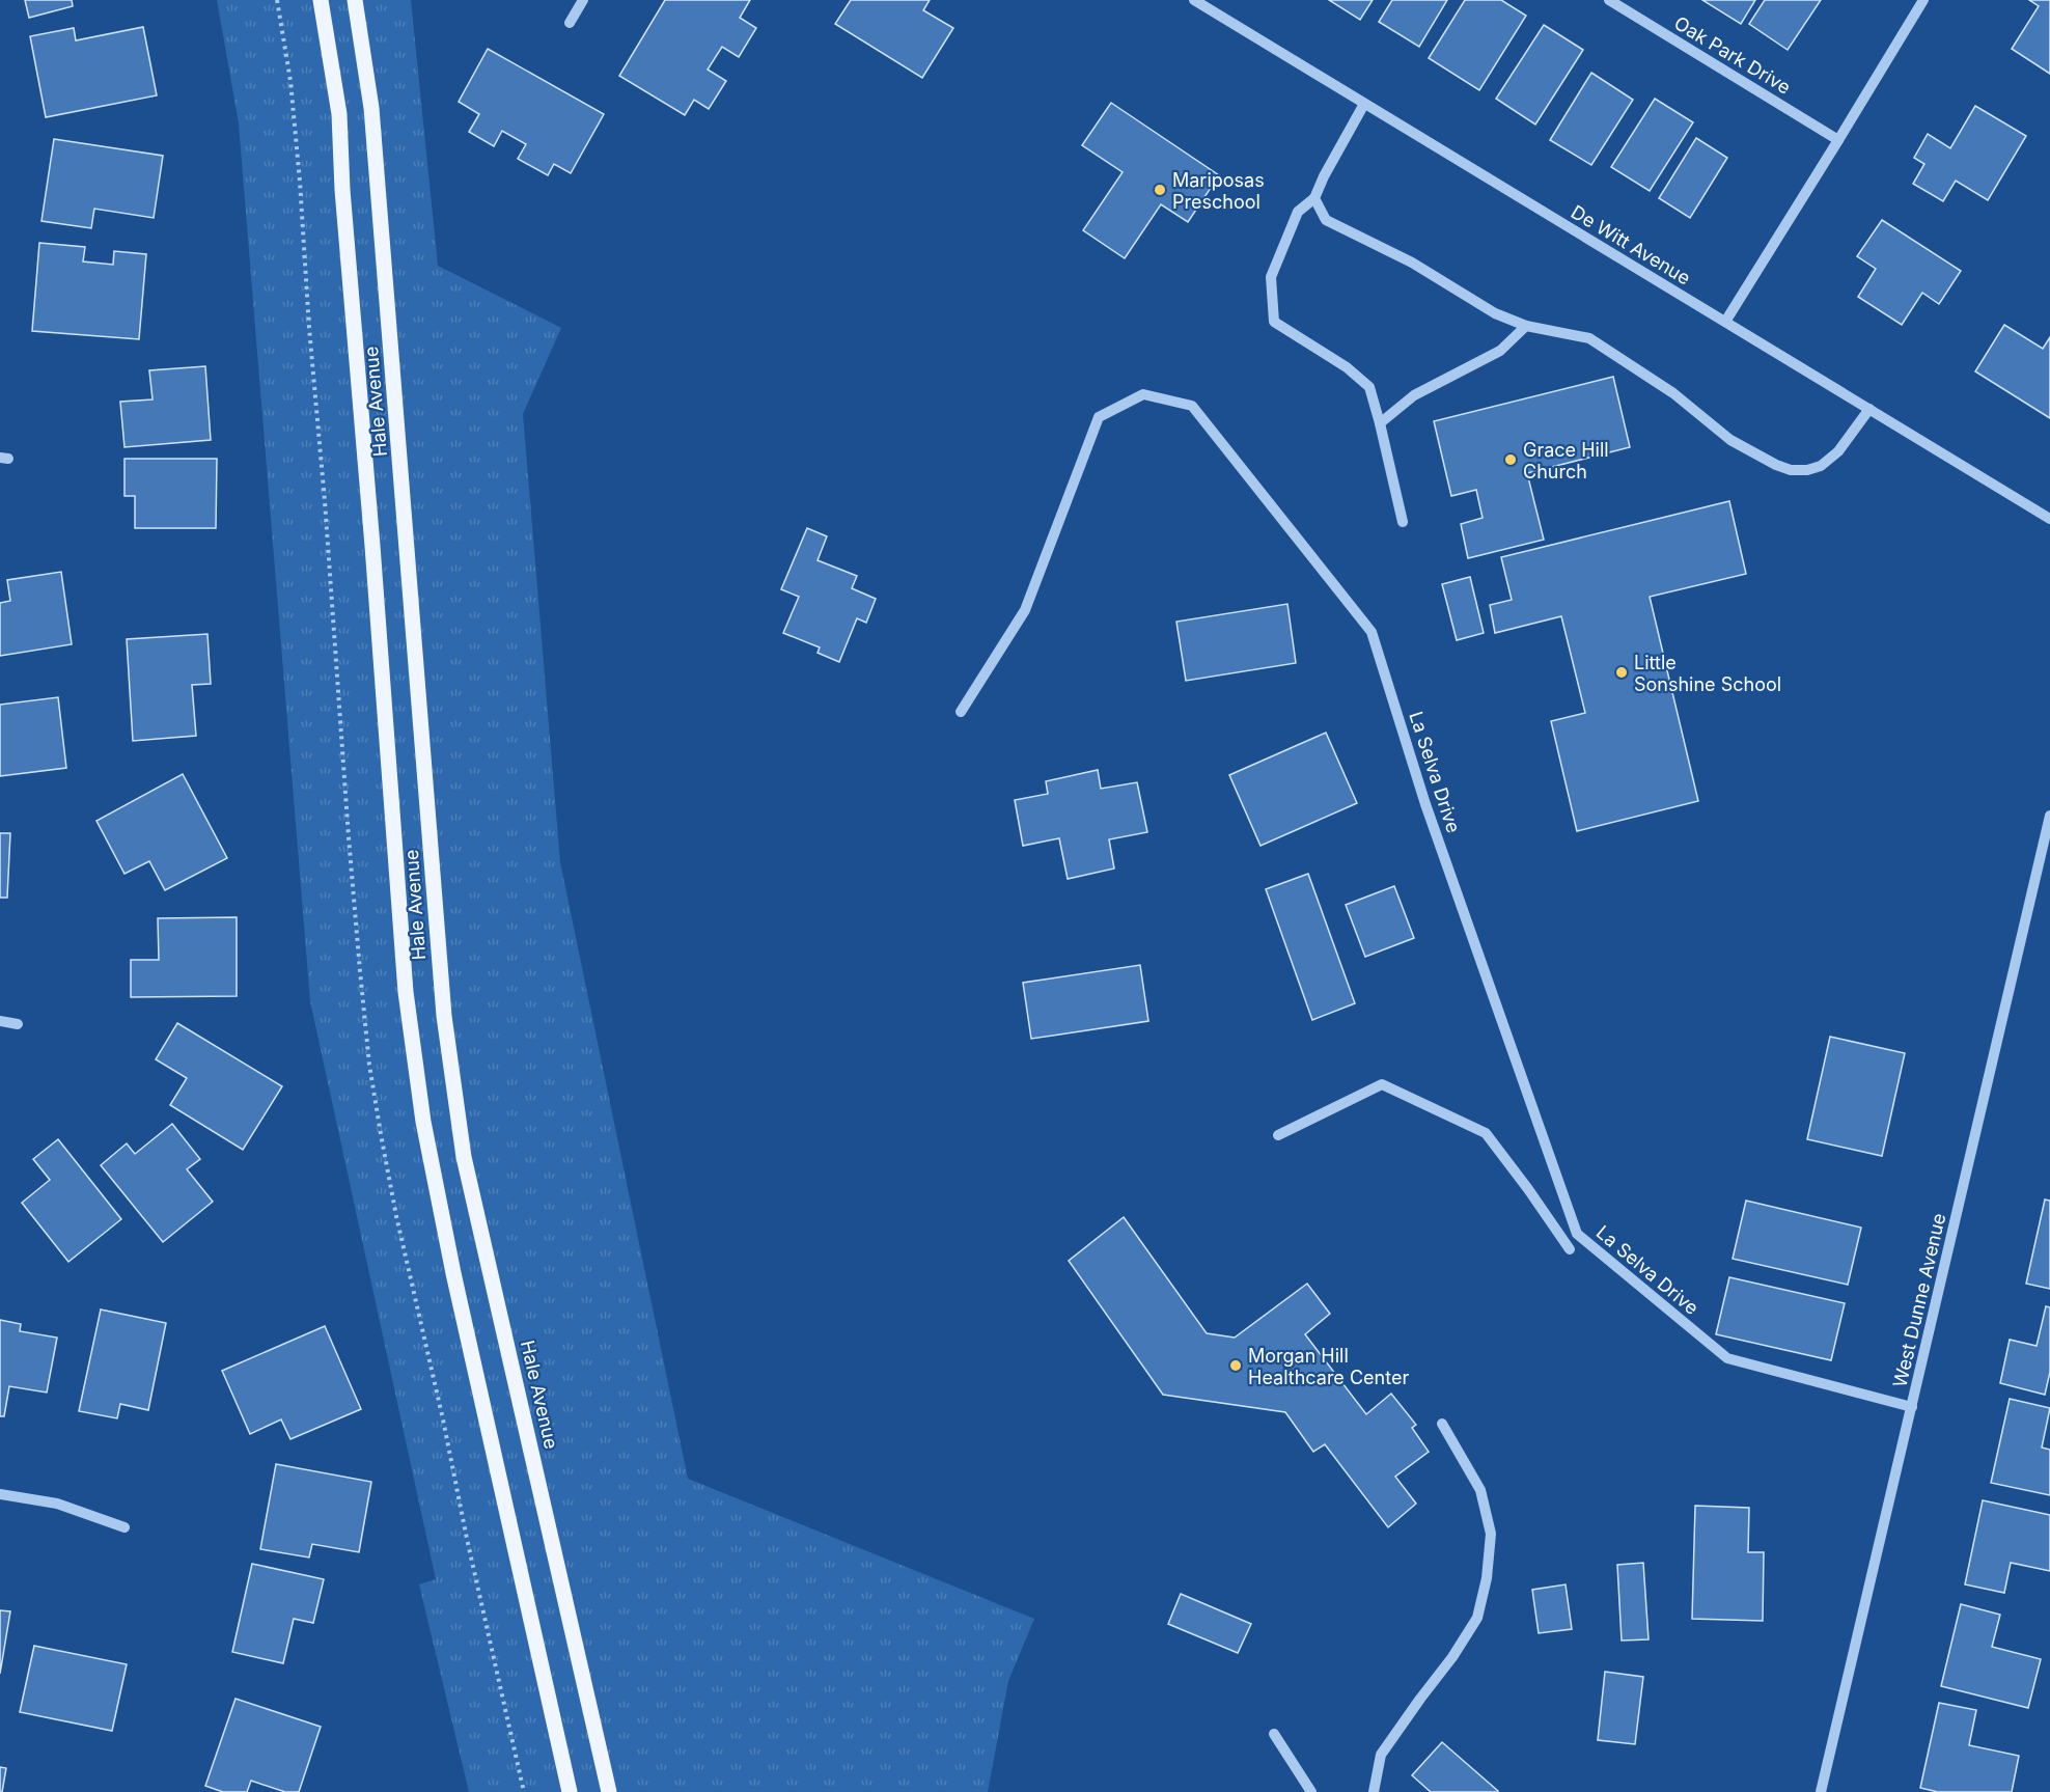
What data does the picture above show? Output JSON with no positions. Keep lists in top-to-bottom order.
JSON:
{
  "streets": {
    "main road": ["Hale Avenue"],
    "street": [
      "Oak Park Drive",
      "De Witt Avenue",
      "La Selva Drive",
      "West Dunne Avenue"
    ]
  },
  "crossings": [
    ["La Selva Drive", "West Dunne Avenue"]
  ],
  "places": [
    "Mariposas Preschool",
    "Grace Hill Church",
    "Little Sonshine School",
    "Morgan Hill Healthcare Center"
  ]
}
